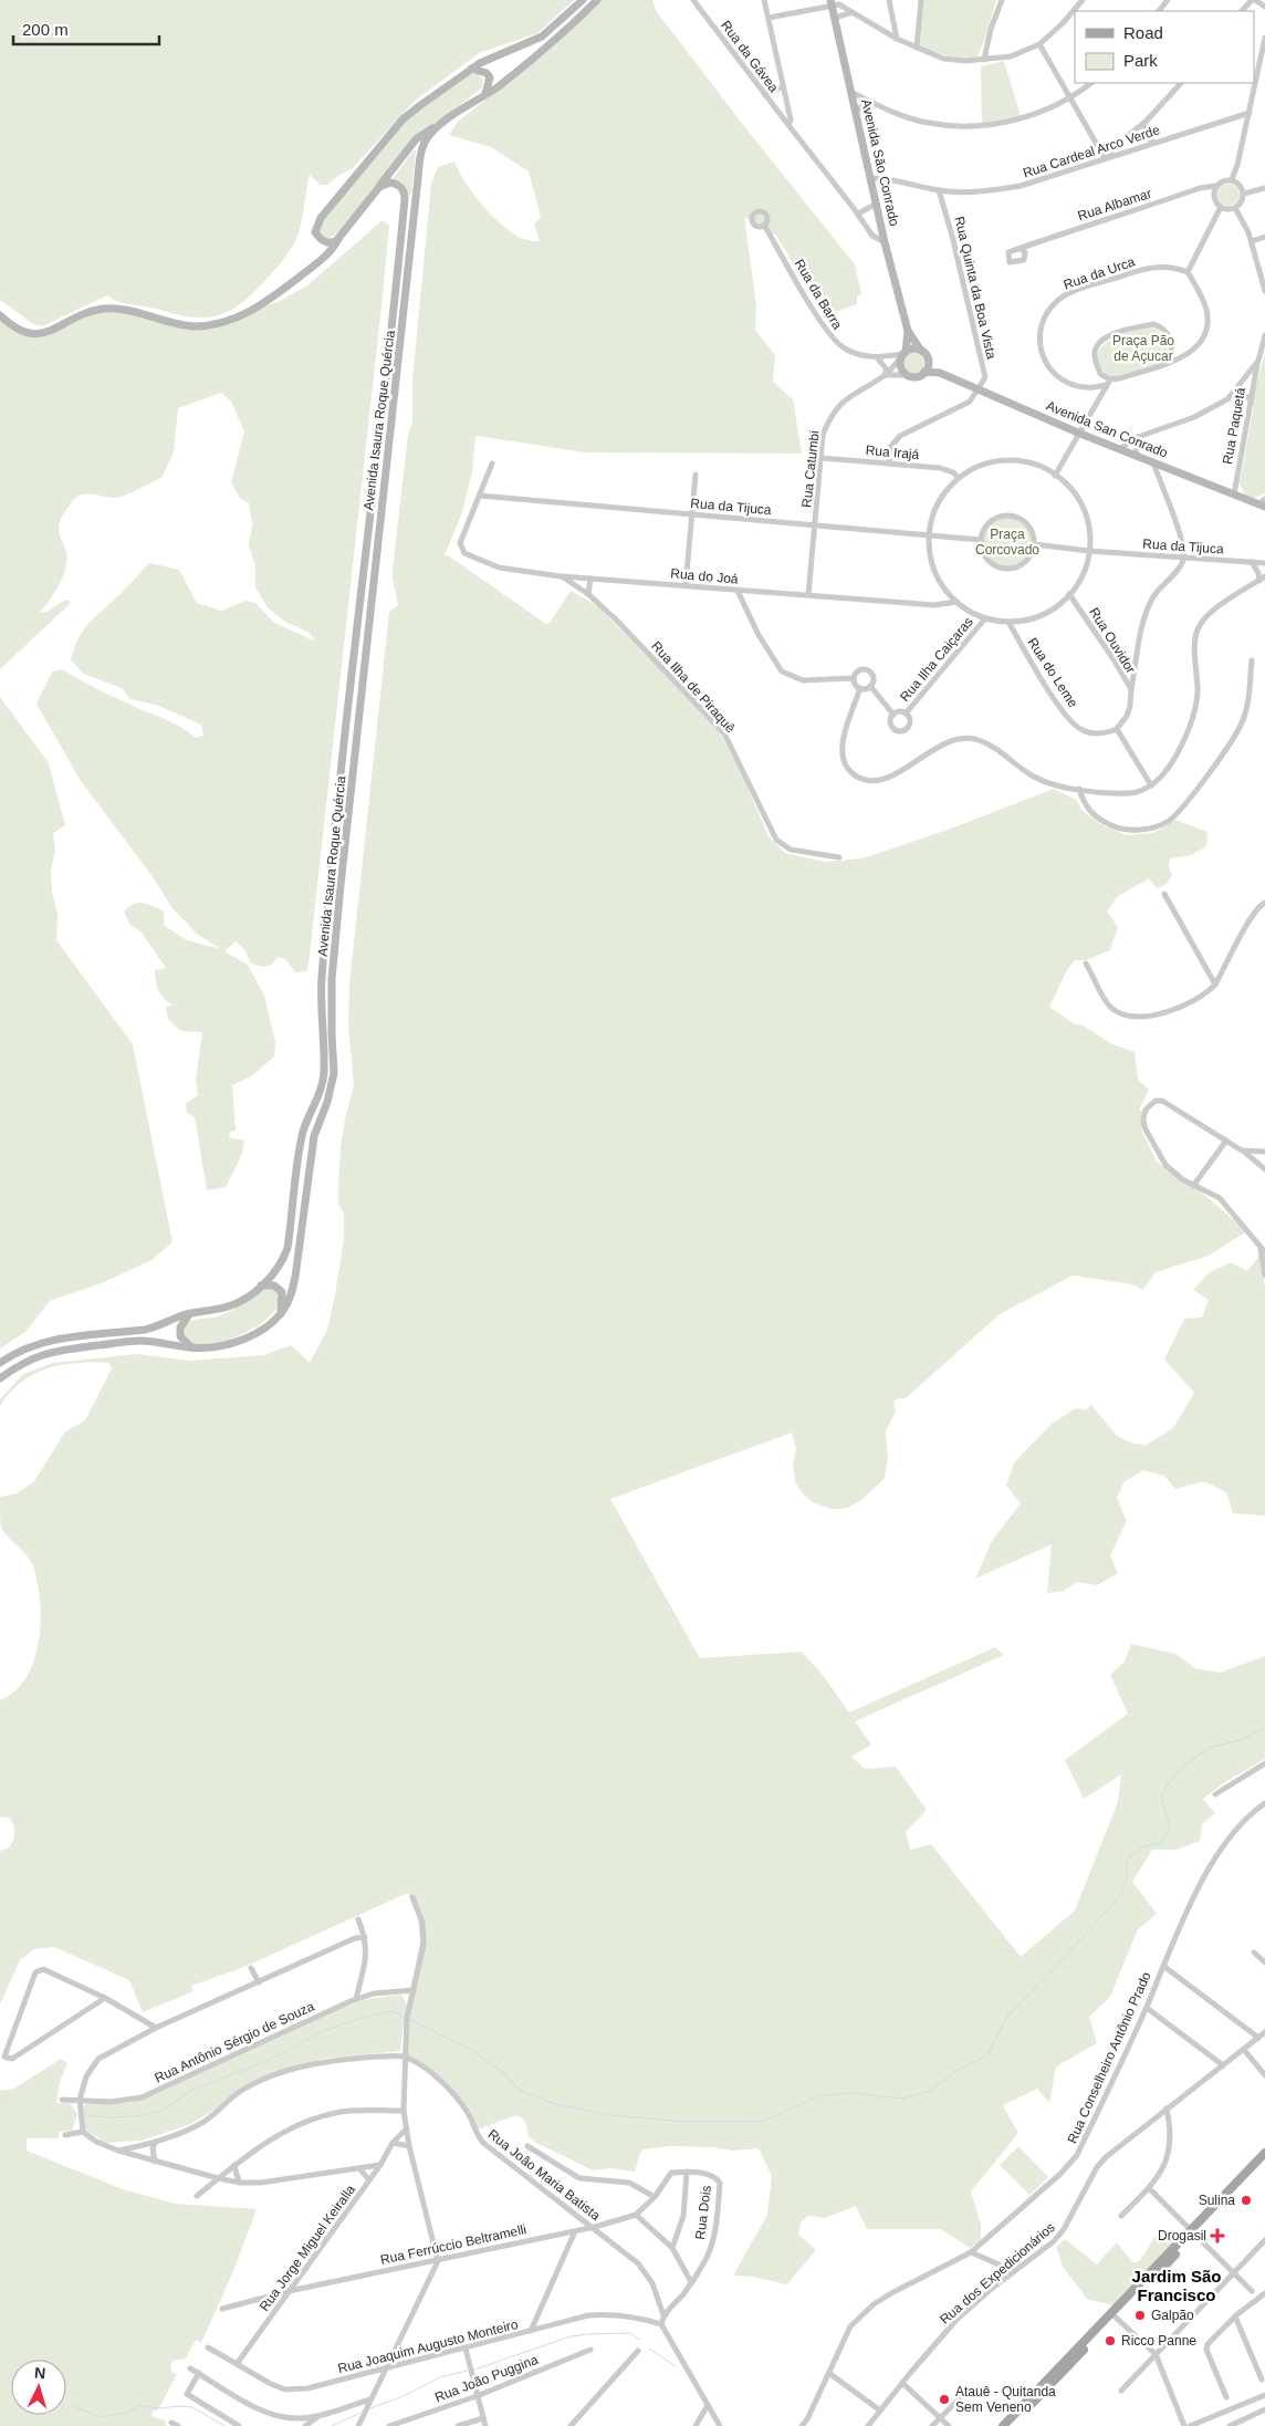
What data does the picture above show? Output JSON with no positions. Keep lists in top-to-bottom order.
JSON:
{
  "streets": {
    "main road": ["Avenida São Conrado", "Avenida Isaura Roque Quércia", "Avenida San Conrado"],
    "street": [
      "Rua da Gávea",
      "Rua Cardeal Arco Verde",
      "Rua Albamar",
      "Rua da Urca",
      "Rua Quinta da Boa Vista",
      "Rua da Barra",
      "Rua Paquetá",
      "Rua Irajá",
      "Rua Catumbi",
      "Rua da Tijuca",
      "Rua do Joá",
      "Rua Ouvidor",
      "Rua Ilha Caiçaras",
      "Rua do Leme",
      "Rua Ilha de Piraquê",
      "Rua Antônio Sérgio de Souza",
      "Rua Conselheiro Antônio Prado",
      "Rua João Maria Batista",
      "Rua Dois",
      "Rua Ferrúccio Beltramelli",
      "Rua Jorge Miguel Keiralla",
      "Rua dos Expedicionários",
      "Rua Joaquim Augusto Monteiro",
      "Rua João Puggina"
    ]
  },
  "crossings": [
    ["Rua da Gávea", "Avenida São Conrado"],
    ["Rua Cardeal Arco Verde", "Avenida São Conrado"],
    ["Rua Cardeal Arco Verde", "Rua Quinta da Boa Vista"],
    ["Avenida São Conrado", "Rua da Barra"],
    ["Avenida São Conrado", "Avenida San Conrado"],
    ["Avenida São Conrado", "Rua Catumbi"],
    ["Rua Quinta da Boa Vista", "Avenida San Conrado"],
    ["Rua da Barra", "Avenida San Conrado"],
    ["Rua da Barra", "Rua Catumbi"],
    ["Rua Paquetá", "Avenida San Conrado"],
    ["Avenida San Conrado", "Rua Catumbi"],
    ["Rua Irajá", "Rua Catumbi"],
    ["Rua Catumbi", "Rua da Tijuca"],
    ["Rua Catumbi", "Rua do Joá"],
    ["Rua da Tijuca", "Rua do Joá"],
    ["Rua do Joá", "Rua Ilha de Piraquê"],
    ["Rua Ouvidor", "Rua do Leme"],
    ["Rua João Maria Batista", "Rua Dois"],
    ["Rua João Maria Batista", "Rua Ferrúccio Beltramelli"],
    ["Rua Dois", "Rua Ferrúccio Beltramelli"],
    ["Rua Ferrúccio Beltramelli", "Rua Jorge Miguel Keiralla"],
    ["Rua Jorge Miguel Keiralla", "Rua Joaquim Augusto Monteiro"]
  ],
  "districts": ["Jardim São Francisco"],
  "parks": ["Praça Pão de Açucar", "Praça Corcovado"],
  "places": {
    "other": [
      "Sulina",
      "Galpão",
      "Ricco Panne",
      "Atauê - Quitanda Sem Veneno"
    ],
    "health": ["Drogasil"]
  },
  "legend": ["Road", "Park"],
  "scale_bar": "200 m",
  "north": "top"
}
